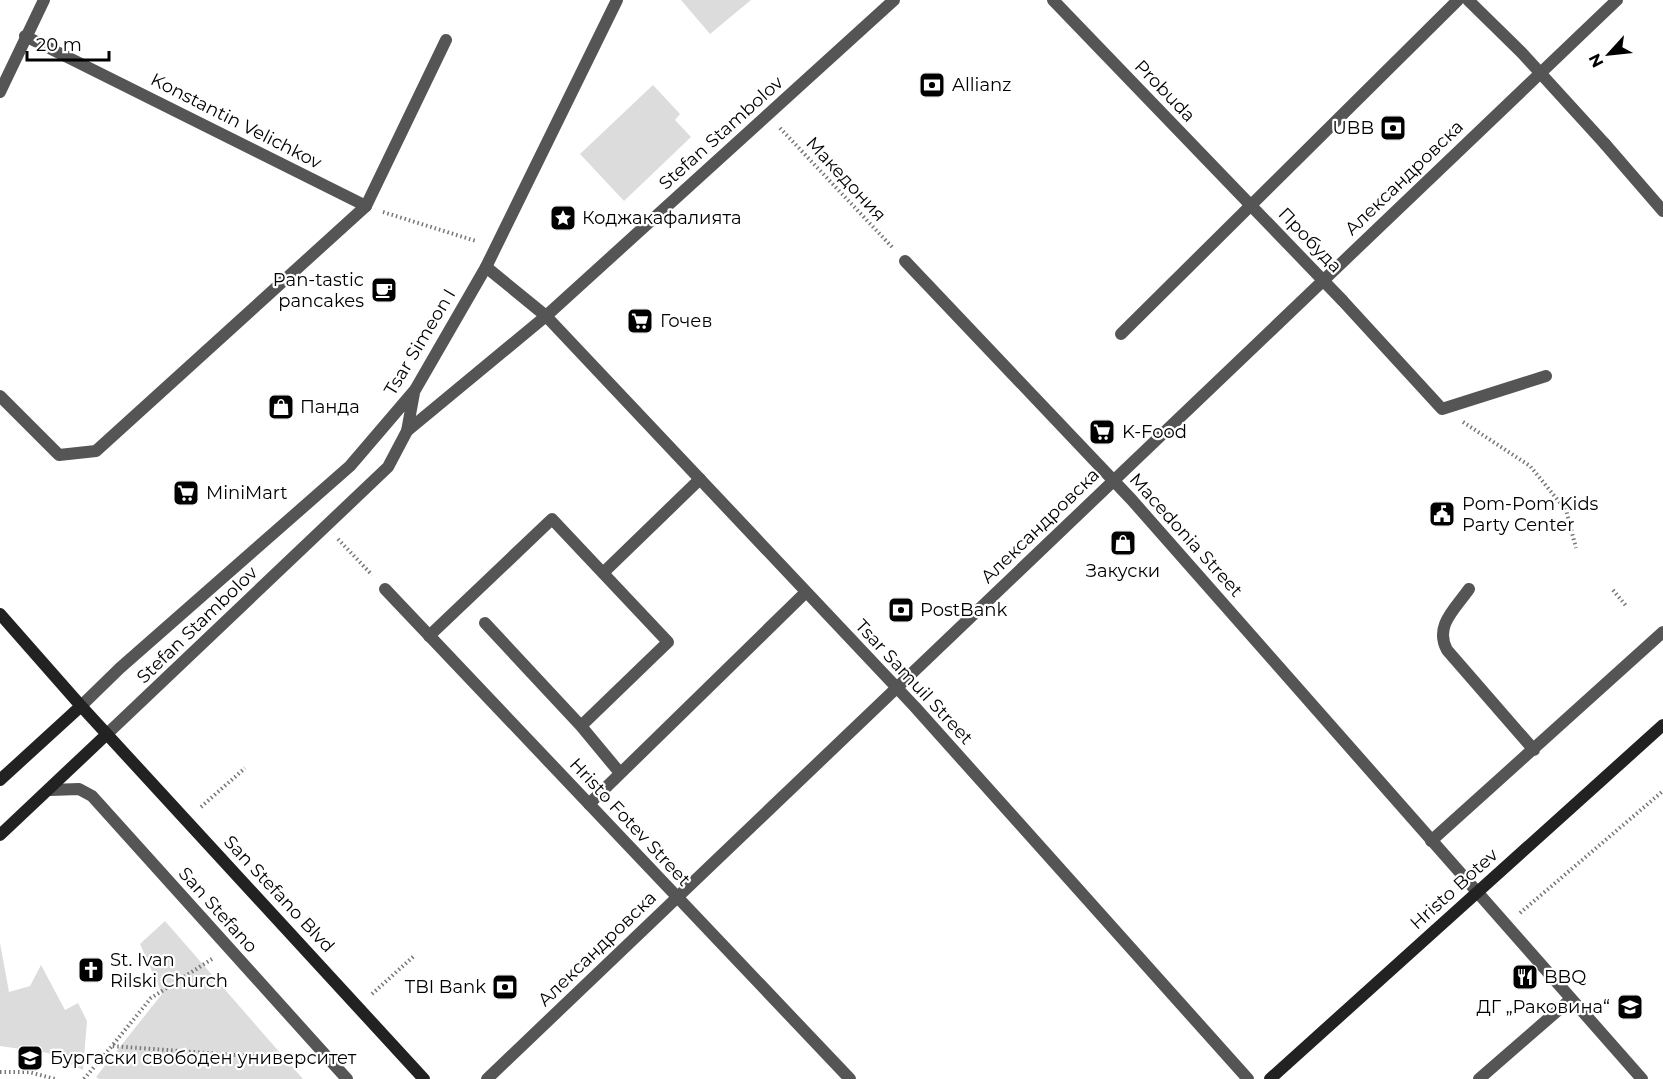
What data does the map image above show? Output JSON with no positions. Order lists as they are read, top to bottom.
{
  "streets": {
    "main road": ["Stefan Stambolov", "Hristo Botev", "San Stefano Blvd"],
    "street": [
      "Probuda",
      "Konstantin Velichkov",
      "Александровска",
      "Пробуда",
      "Tsar Simeon I",
      "Macedonia Street",
      "Tsar Samuil Street",
      "Hristo Fotev Street",
      "San Stefano"
    ],
    "path": ["Македония"]
  },
  "crossings": [
    ["Probuda", "Пробуда"],
    ["Stefan Stambolov", "Македония"],
    ["Stefan Stambolov", "Tsar Simeon I"],
    ["Stefan Stambolov", "Tsar Samuil Street"],
    ["Stefan Stambolov", "San Stefano Blvd"],
    ["Stefan Stambolov", "San Stefano"],
    ["Александровска", "Пробуда"],
    ["Александровска", "Macedonia Street"],
    ["Александровска", "Tsar Samuil Street"],
    ["Александровска", "Hristo Fotev Street"],
    ["Македония", "Macedonia Street"],
    ["Tsar Simeon I", "Tsar Samuil Street"],
    ["Macedonia Street", "Hristo Botev"]
  ],
  "places": {
    "bank": [
      "Allianz",
      "UBB",
      "PostBank",
      "TBI Bank"
    ],
    "place": ["Коджакафалията"],
    "cafe": ["Pan-tastic pancakes"],
    "supermarket": ["Гочев", "K-Food", "MiniMart"],
    "shop": ["Панда", "Закуски"],
    "public building": ["Pom-Pom Kids Party Center"],
    "church": ["St. Ivan Rilski Church"],
    "restaurant": ["BBQ"],
    "school or university": ["ДГ „Раковина“", "Бургаски свободен университет"]
  },
  "scale_bar": "20 m",
  "north": "bottom left"
}
